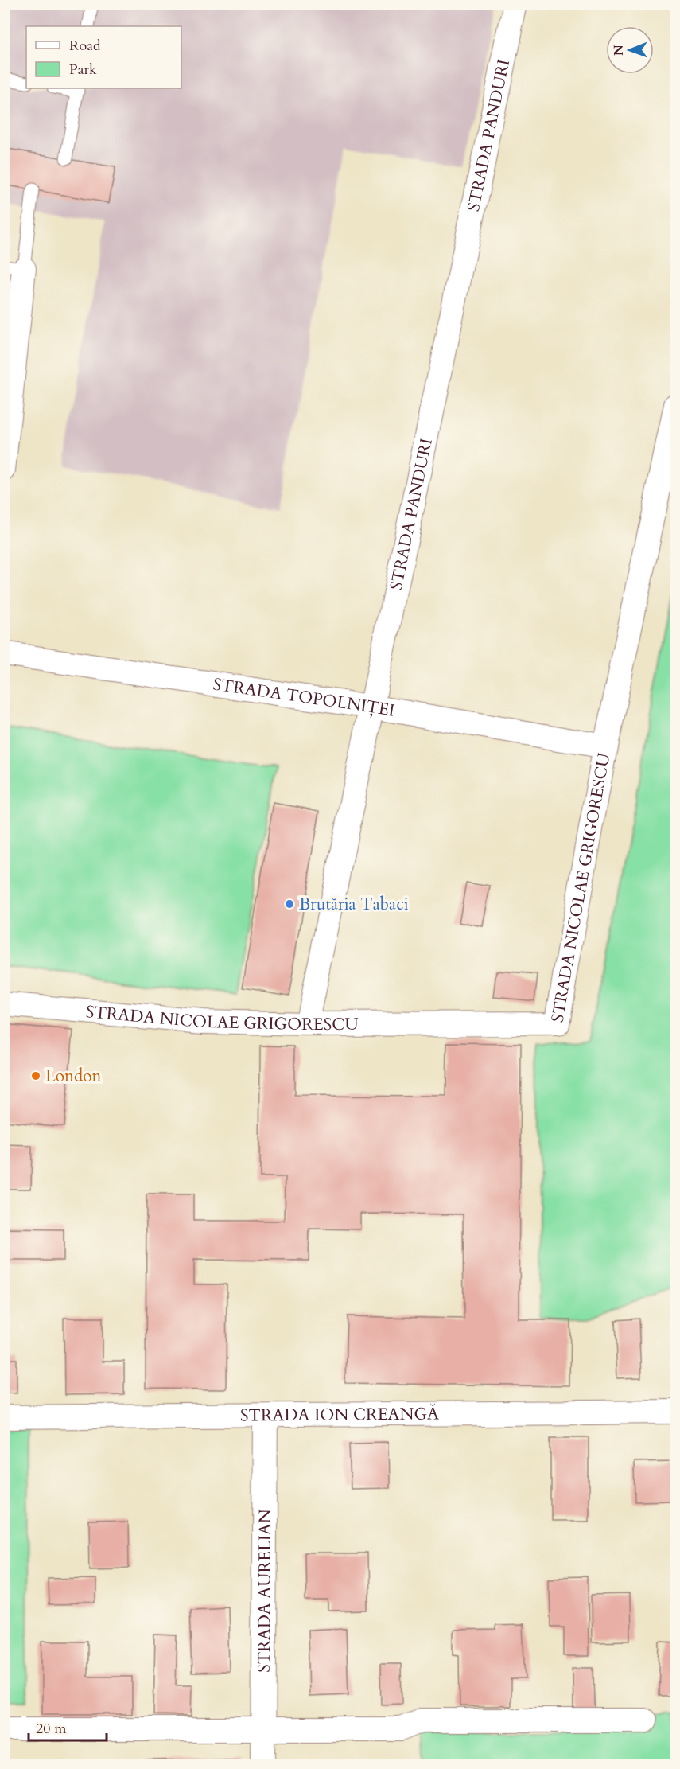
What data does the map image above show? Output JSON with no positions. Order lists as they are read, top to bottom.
{
  "streets": {
    "street": [
      "STRADA PANDURI",
      "STRADA TOPOLNIȚEI",
      "STRADA NICOLAE GRIGORESCU",
      "STRADA ION CREANGĂ",
      "STRADA AURELIAN"
    ]
  },
  "crossings": [
    ["STRADA PANDURI", "STRADA TOPOLNIȚEI"],
    ["STRADA PANDURI", "STRADA NICOLAE GRIGORESCU"],
    ["STRADA TOPOLNIȚEI", "STRADA NICOLAE GRIGORESCU"],
    ["STRADA ION CREANGĂ", "STRADA AURELIAN"]
  ],
  "places": ["Brutăria Tabaci", "London"],
  "legend": ["Road", "Park"],
  "scale_bar": "20 m",
  "north": "left"
}
